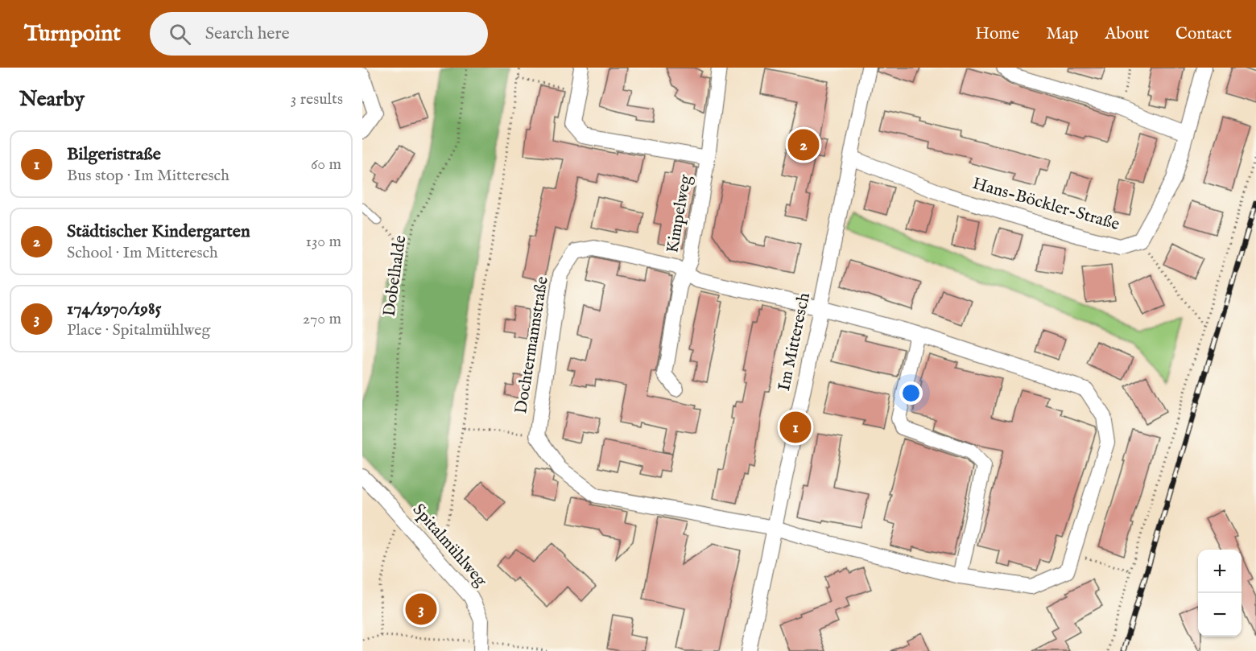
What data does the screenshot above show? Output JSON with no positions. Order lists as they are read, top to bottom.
{
  "streets": {
    "street": [
      "Hans-Böckler-Straße",
      "Kimpelweg",
      "Im Mitteresch",
      "Dochtermannstraße",
      "Spitalmühlweg"
    ],
    "path": ["Dobelhalde"]
  },
  "crossings": [
    ["Hans-Böckler-Straße", "Im Mitteresch"],
    ["Kimpelweg", "Dochtermannstraße"],
    ["Dobelhalde", "Spitalmühlweg"],
    ["Im Mitteresch", "Dochtermannstraße"]
  ],
  "page": {
    "header": "Turnpoint",
    "search": "Search here",
    "nav": [
      "Home",
      "Map",
      "About",
      "Contact"
    ],
    "heading": ["Nearby", "3 results"],
    "pins": ["2", "1", "3"],
    "list": [
      {
        "mark": "1",
        "name": "Bilgeristraße",
        "note": "Bus stop · Im Mitteresch",
        "value": "60 m"
      },
      {
        "mark": "2",
        "name": "Städtischer Kindergarten",
        "note": "School · Im Mitteresch",
        "value": "130 m"
      },
      {
        "mark": "3",
        "name": "174/1970/1985",
        "note": "Place · Spitalmühlweg",
        "value": "270 m"
      }
    ],
    "map_buttons": ["+", "−"]
  }
}
